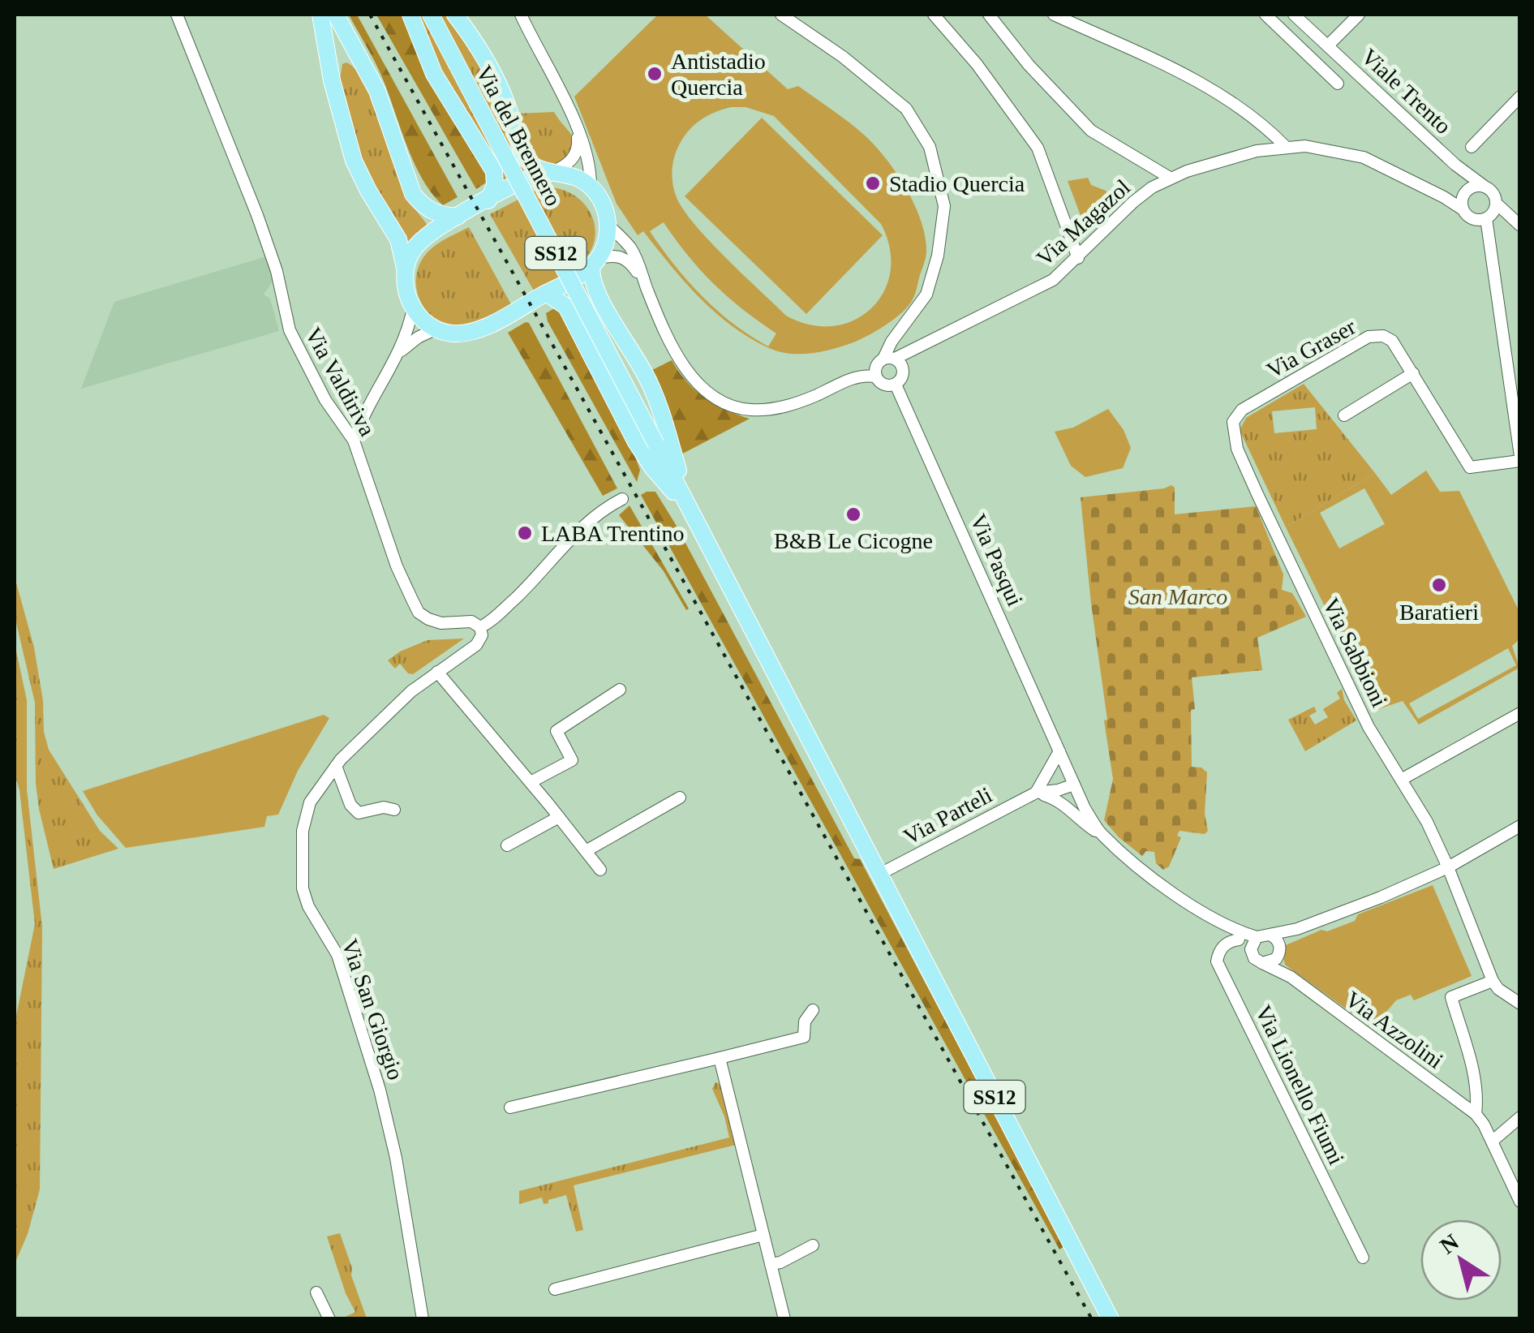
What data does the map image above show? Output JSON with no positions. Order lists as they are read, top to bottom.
{
  "streets": {
    "main road": ["Via del Brennero", "SS12"],
    "street": [
      "Viale Trento",
      "Via Magazol",
      "Via Graser",
      "Via Valdiriva",
      "Via Pasqui",
      "Via Sabbioni",
      "Via Parteli",
      "Via San Giorgio",
      "Via Azzolini",
      "Via Lionello Fiumi"
    ]
  },
  "crossings": [
    ["Viale Trento", "Via Magazol"],
    ["Via del Brennero", "SS12"],
    ["Via Magazol", "Via Pasqui"],
    ["SS12", "Via Parteli"],
    ["Via Graser", "Via Sabbioni"],
    ["Via Valdiriva", "Via San Giorgio"]
  ],
  "parks": ["San Marco"],
  "places": [
    "Antistadio Quercia",
    "Stadio Quercia",
    "B&B Le Cicogne",
    "LABA Trentino",
    "Baratieri"
  ],
  "north": "top left"
}
